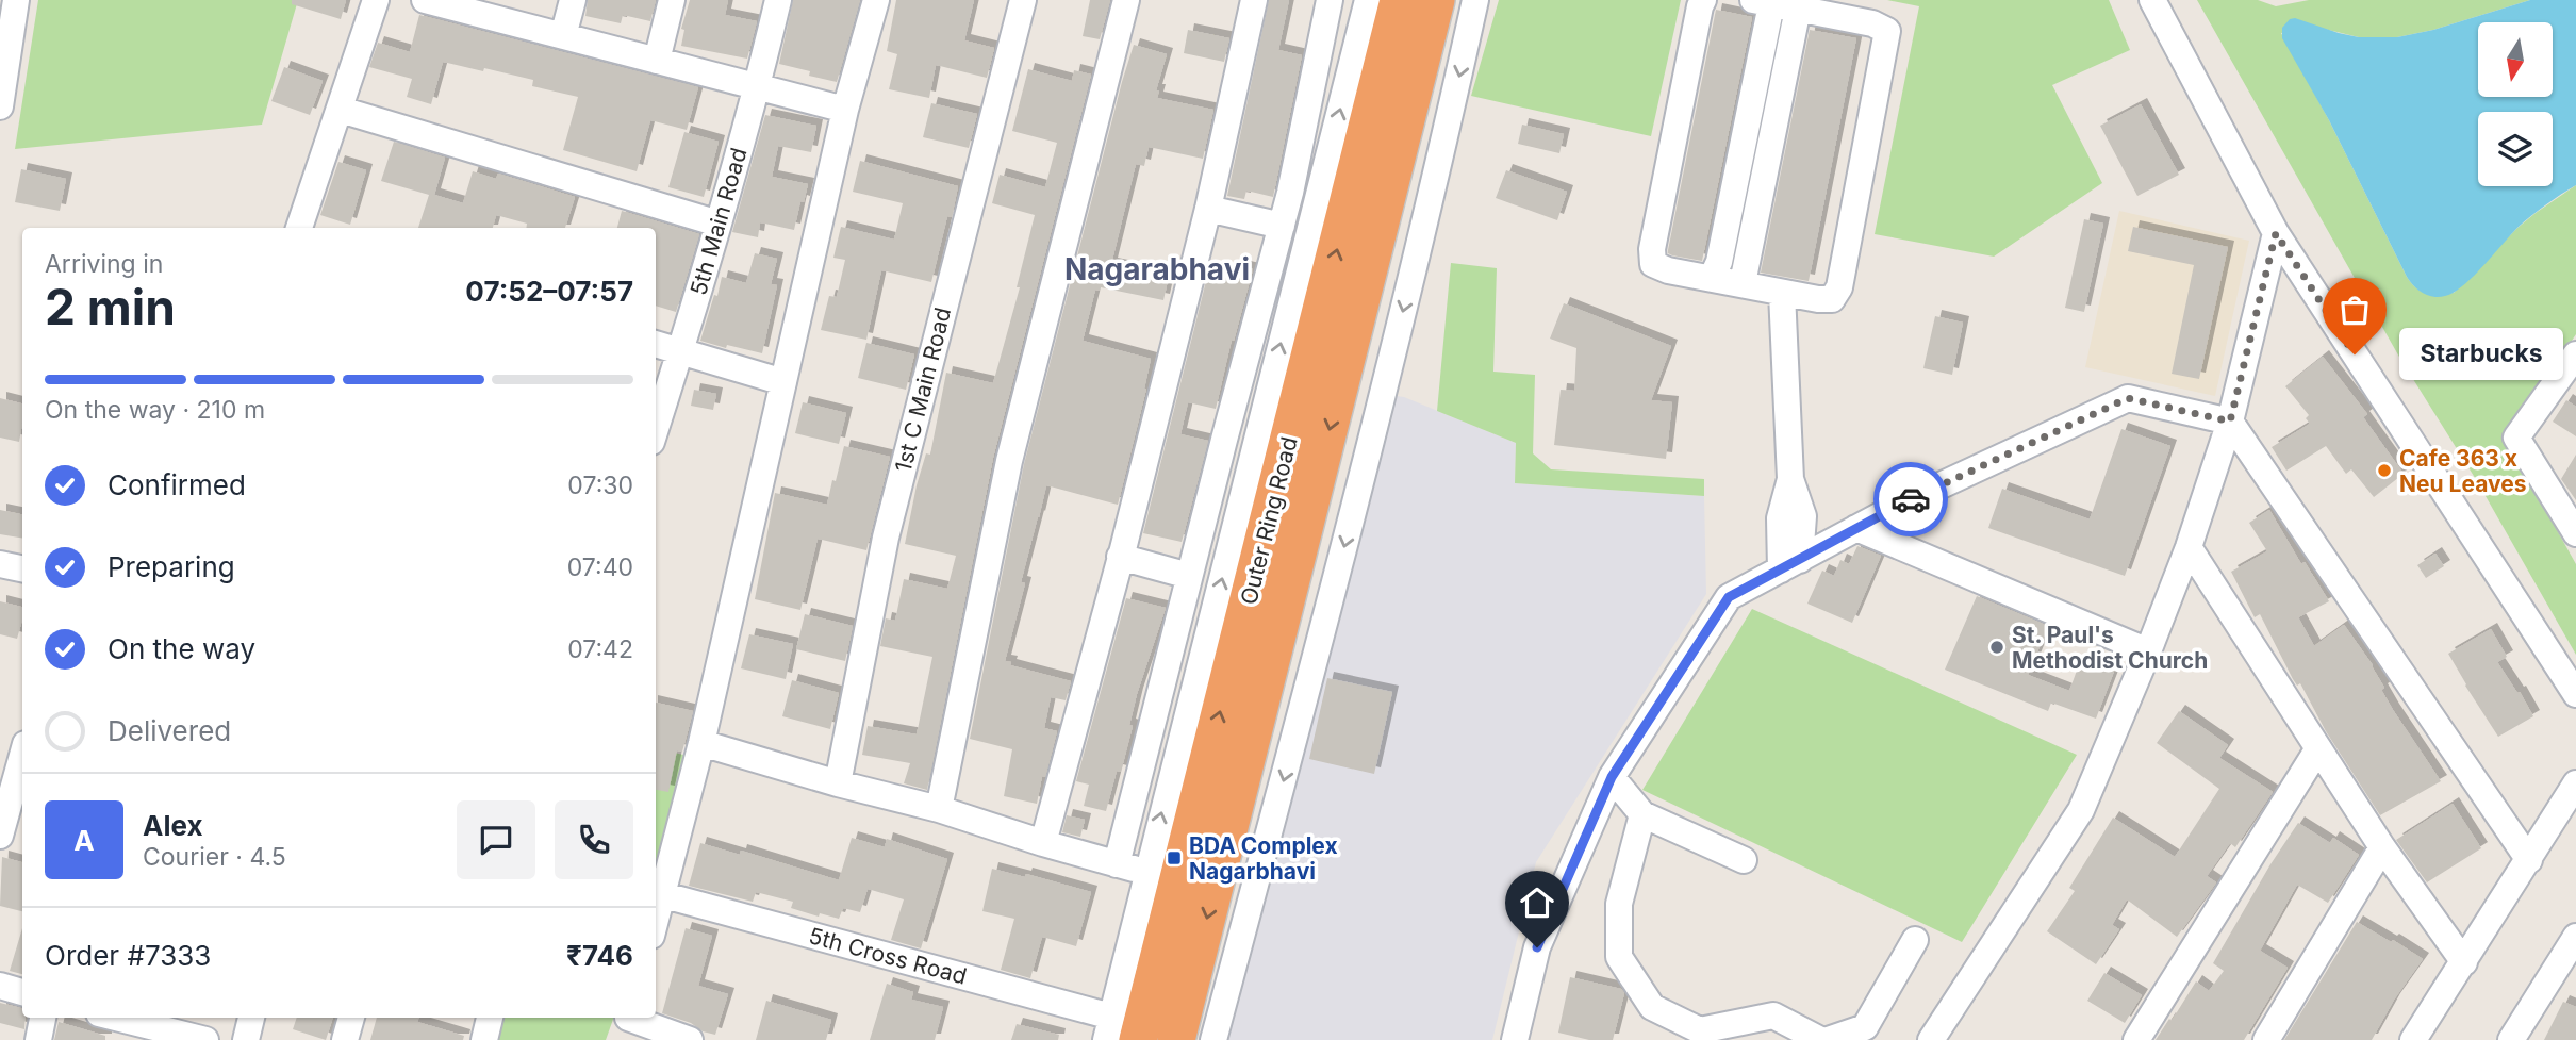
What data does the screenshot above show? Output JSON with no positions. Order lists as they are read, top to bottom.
{
  "streets": {
    "highway": ["Outer Ring Road"],
    "street": ["5th Main Road", "1st C Main Road", "5th Cross Road"]
  },
  "crossings": [
    ["Outer Ring Road", "5th Cross Road"]
  ],
  "districts": ["Nagarabhavi"],
  "places": {
    "other": ["Starbucks", "Cafe 363 x Neu Leaves", "St. Paul's Methodist Church"],
    "transit": ["BDA Complex Nagarbhavi"]
  },
  "north": "bottom",
  "page": {
    "heading": ["2 min", "Arriving in", "07:52–07:57"],
    "panel": [
      "Alex",
      "Courier · 4.5",
      "Order #7333",
      "₹746"
    ],
    "bubble": "Starbucks",
    "bar": "On the way · 210 m",
    "list": [
      ["Confirmed", "07:30"],
      ["Preparing", "07:40"],
      ["On the way", "07:42"],
      "Delivered"
    ],
    "round": "A"
  }
}
